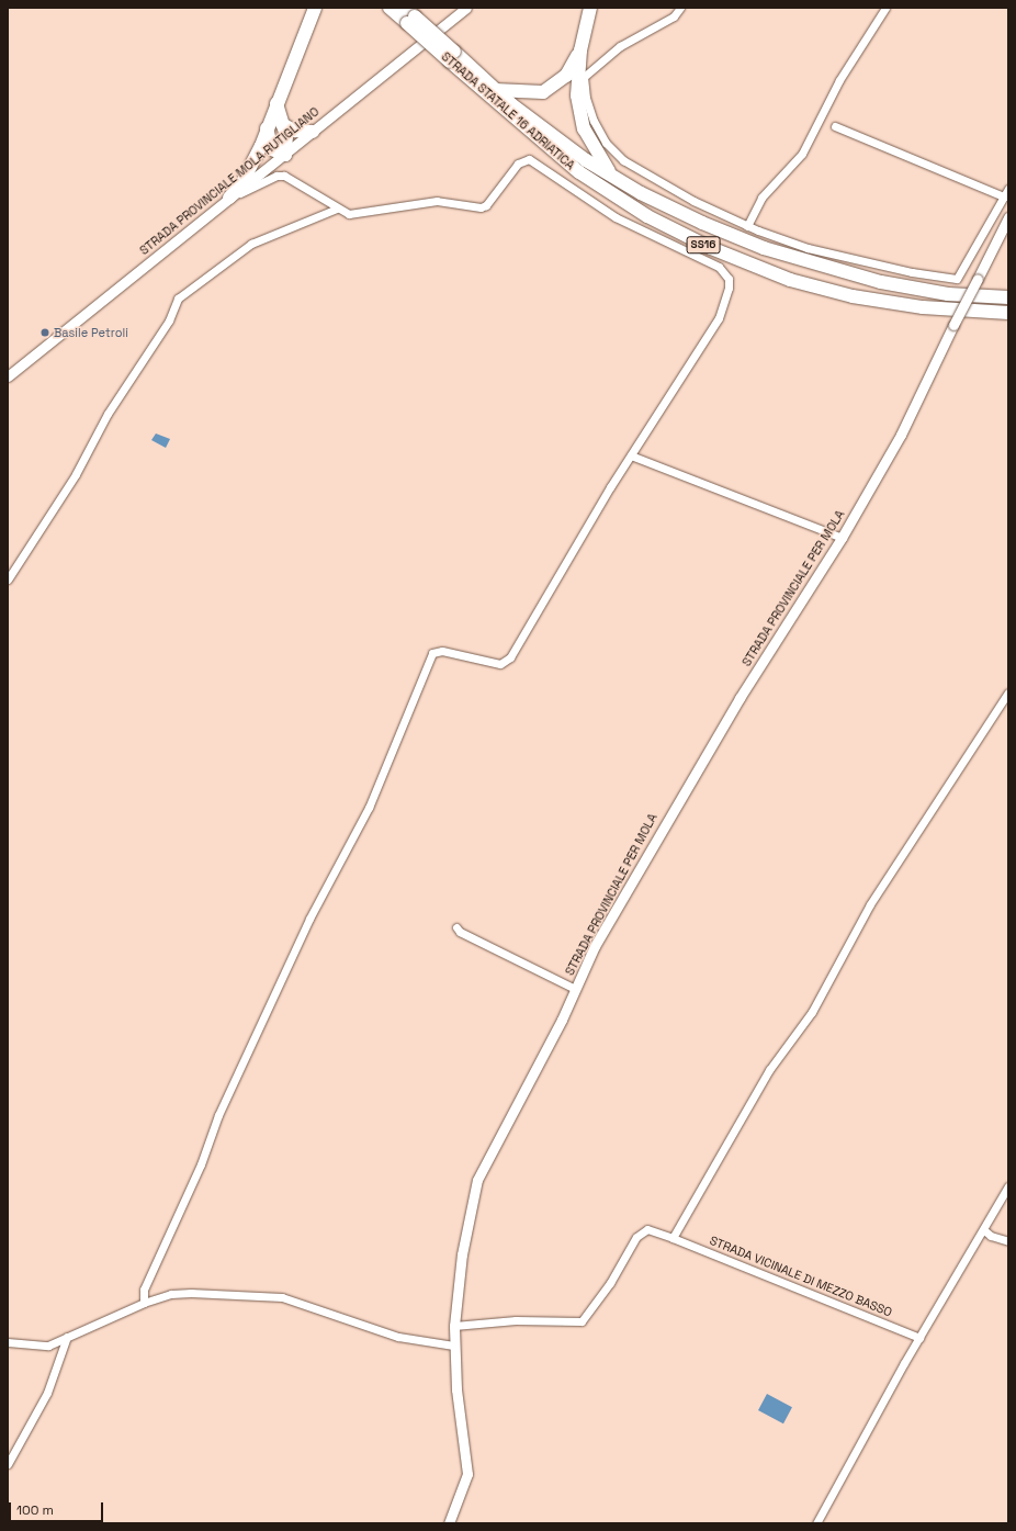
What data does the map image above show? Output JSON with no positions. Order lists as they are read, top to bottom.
{
  "streets": {
    "highway": ["STRADA STATALE 16 ADRIATICA", "SS16"],
    "street": ["STRADA PROVINCIALE MOLA RUTIGLIANO", "STRADA PROVINCIALE PER MOLA", "STRADA VICINALE DI MEZZO BASSO"]
  },
  "crossings": [
    ["STRADA PROVINCIALE PER MOLA", "STRADA VICINALE DI MEZZO BASSO"]
  ],
  "places": ["Basile Petroli"],
  "scale_bar": "100 m"
}
